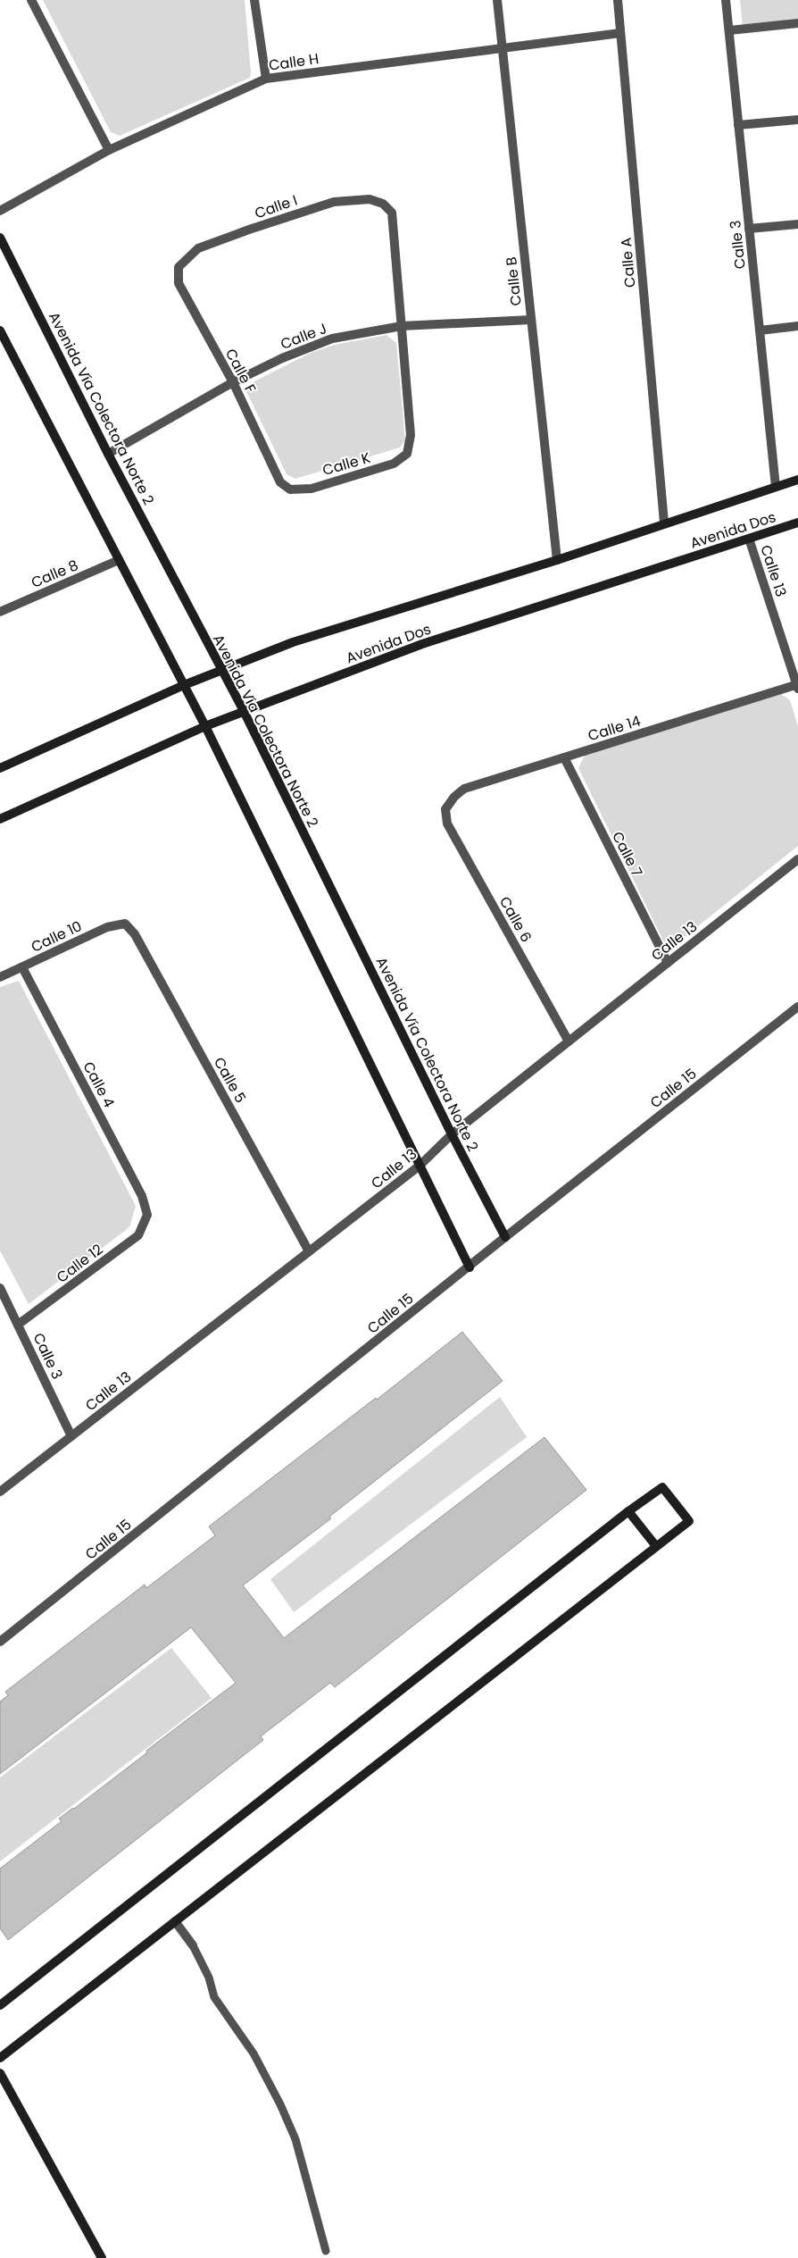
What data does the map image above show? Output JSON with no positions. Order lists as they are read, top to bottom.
{
  "streets": {
    "street": [
      "Calle H",
      "Calle I",
      "Calle 3",
      "Calle A",
      "Calle B",
      "Calle J",
      "Calle F",
      "Avenida Vía Colectora Norte 2",
      "Calle K",
      "Avenida Dos",
      "Calle 13",
      "Calle 8",
      "Calle 14",
      "Calle 7",
      "Calle 6",
      "Calle 10",
      "Calle 5",
      "Calle 4",
      "Calle 15",
      "Calle 12"
    ]
  },
  "crossings": [
    ["Calle H", "Calle A"],
    ["Calle H", "Calle B"],
    ["Calle I", "Calle J"],
    ["Calle I", "Calle F"],
    ["Calle I", "Calle K"],
    ["Calle 3", "Avenida Dos"],
    ["Calle 3", "Calle 13"],
    ["Calle 3", "Calle 12"],
    ["Calle A", "Avenida Dos"],
    ["Calle B", "Calle J"],
    ["Calle B", "Avenida Dos"],
    ["Calle J", "Calle F"],
    ["Calle J", "Avenida Vía Colectora Norte 2"],
    ["Calle J", "Calle K"],
    ["Calle F", "Calle K"],
    ["Avenida Vía Colectora Norte 2", "Avenida Dos"],
    ["Avenida Vía Colectora Norte 2", "Calle 13"],
    ["Avenida Vía Colectora Norte 2", "Calle 15"],
    ["Avenida Dos", "Calle 13"],
    ["Calle 13", "Calle 14"],
    ["Calle 13", "Calle 7"],
    ["Calle 13", "Calle 6"],
    ["Calle 13", "Calle 5"],
    ["Calle 14", "Calle 7"],
    ["Calle 14", "Calle 6"],
    ["Calle 10", "Calle 5"],
    ["Calle 10", "Calle 4"],
    ["Calle 4", "Calle 12"]
  ]
}
